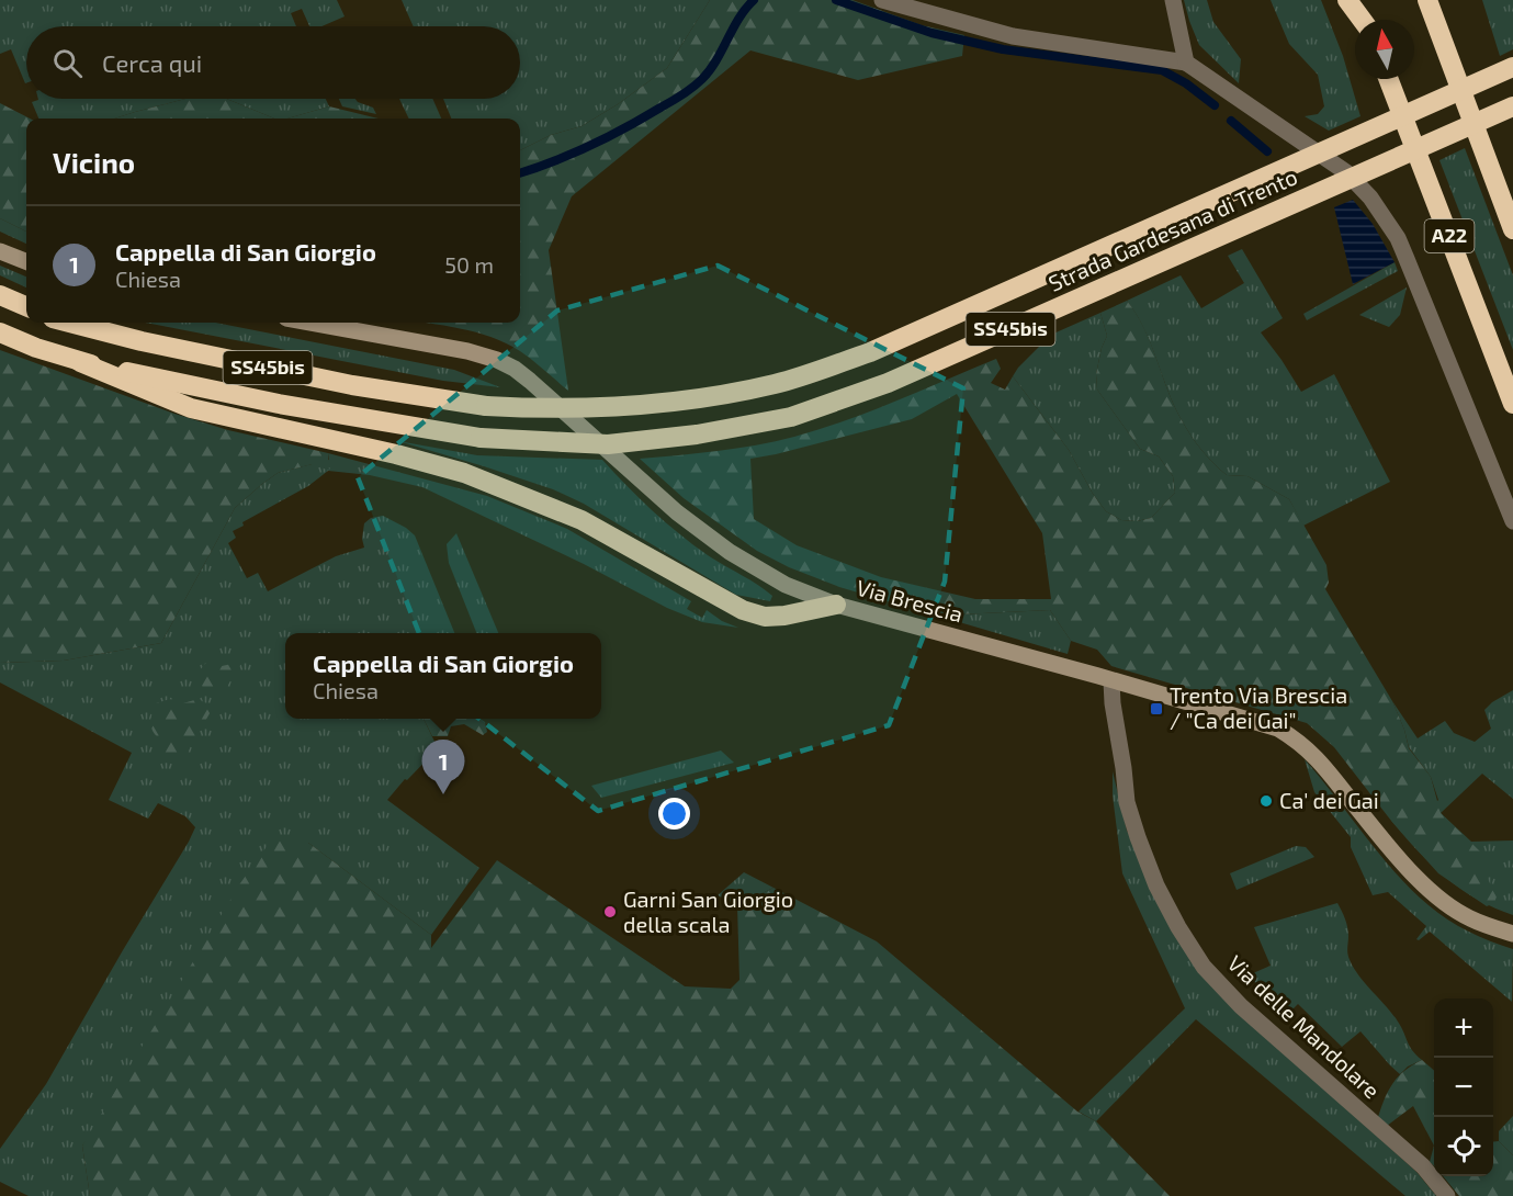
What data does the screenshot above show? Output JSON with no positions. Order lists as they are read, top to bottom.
{
  "streets": {
    "highway": ["Strada Gardesana di Trento", "A22", "SS45bis"],
    "street": ["Via Brescia", "Via delle Mandolare"]
  },
  "crossings": [
    ["Via Brescia", "Via delle Mandolare"]
  ],
  "places": {
    "transit": ["Trento Via Brescia / \"Ca dei Gai\""],
    "other": ["Ca' dei Gai", "Garni San Giorgio della scala"]
  },
  "north": "top",
  "page": {
    "search": "Cerca qui",
    "heading": "Vicino",
    "list": [
      {
        "mark": "1",
        "name": "Cappella di San Giorgio",
        "note": "Chiesa",
        "value": "50 m"
      }
    ],
    "popup": ["Cappella di San Giorgio", "Chiesa"],
    "pins": "1",
    "map_buttons": ["+", "−"]
  }
}
